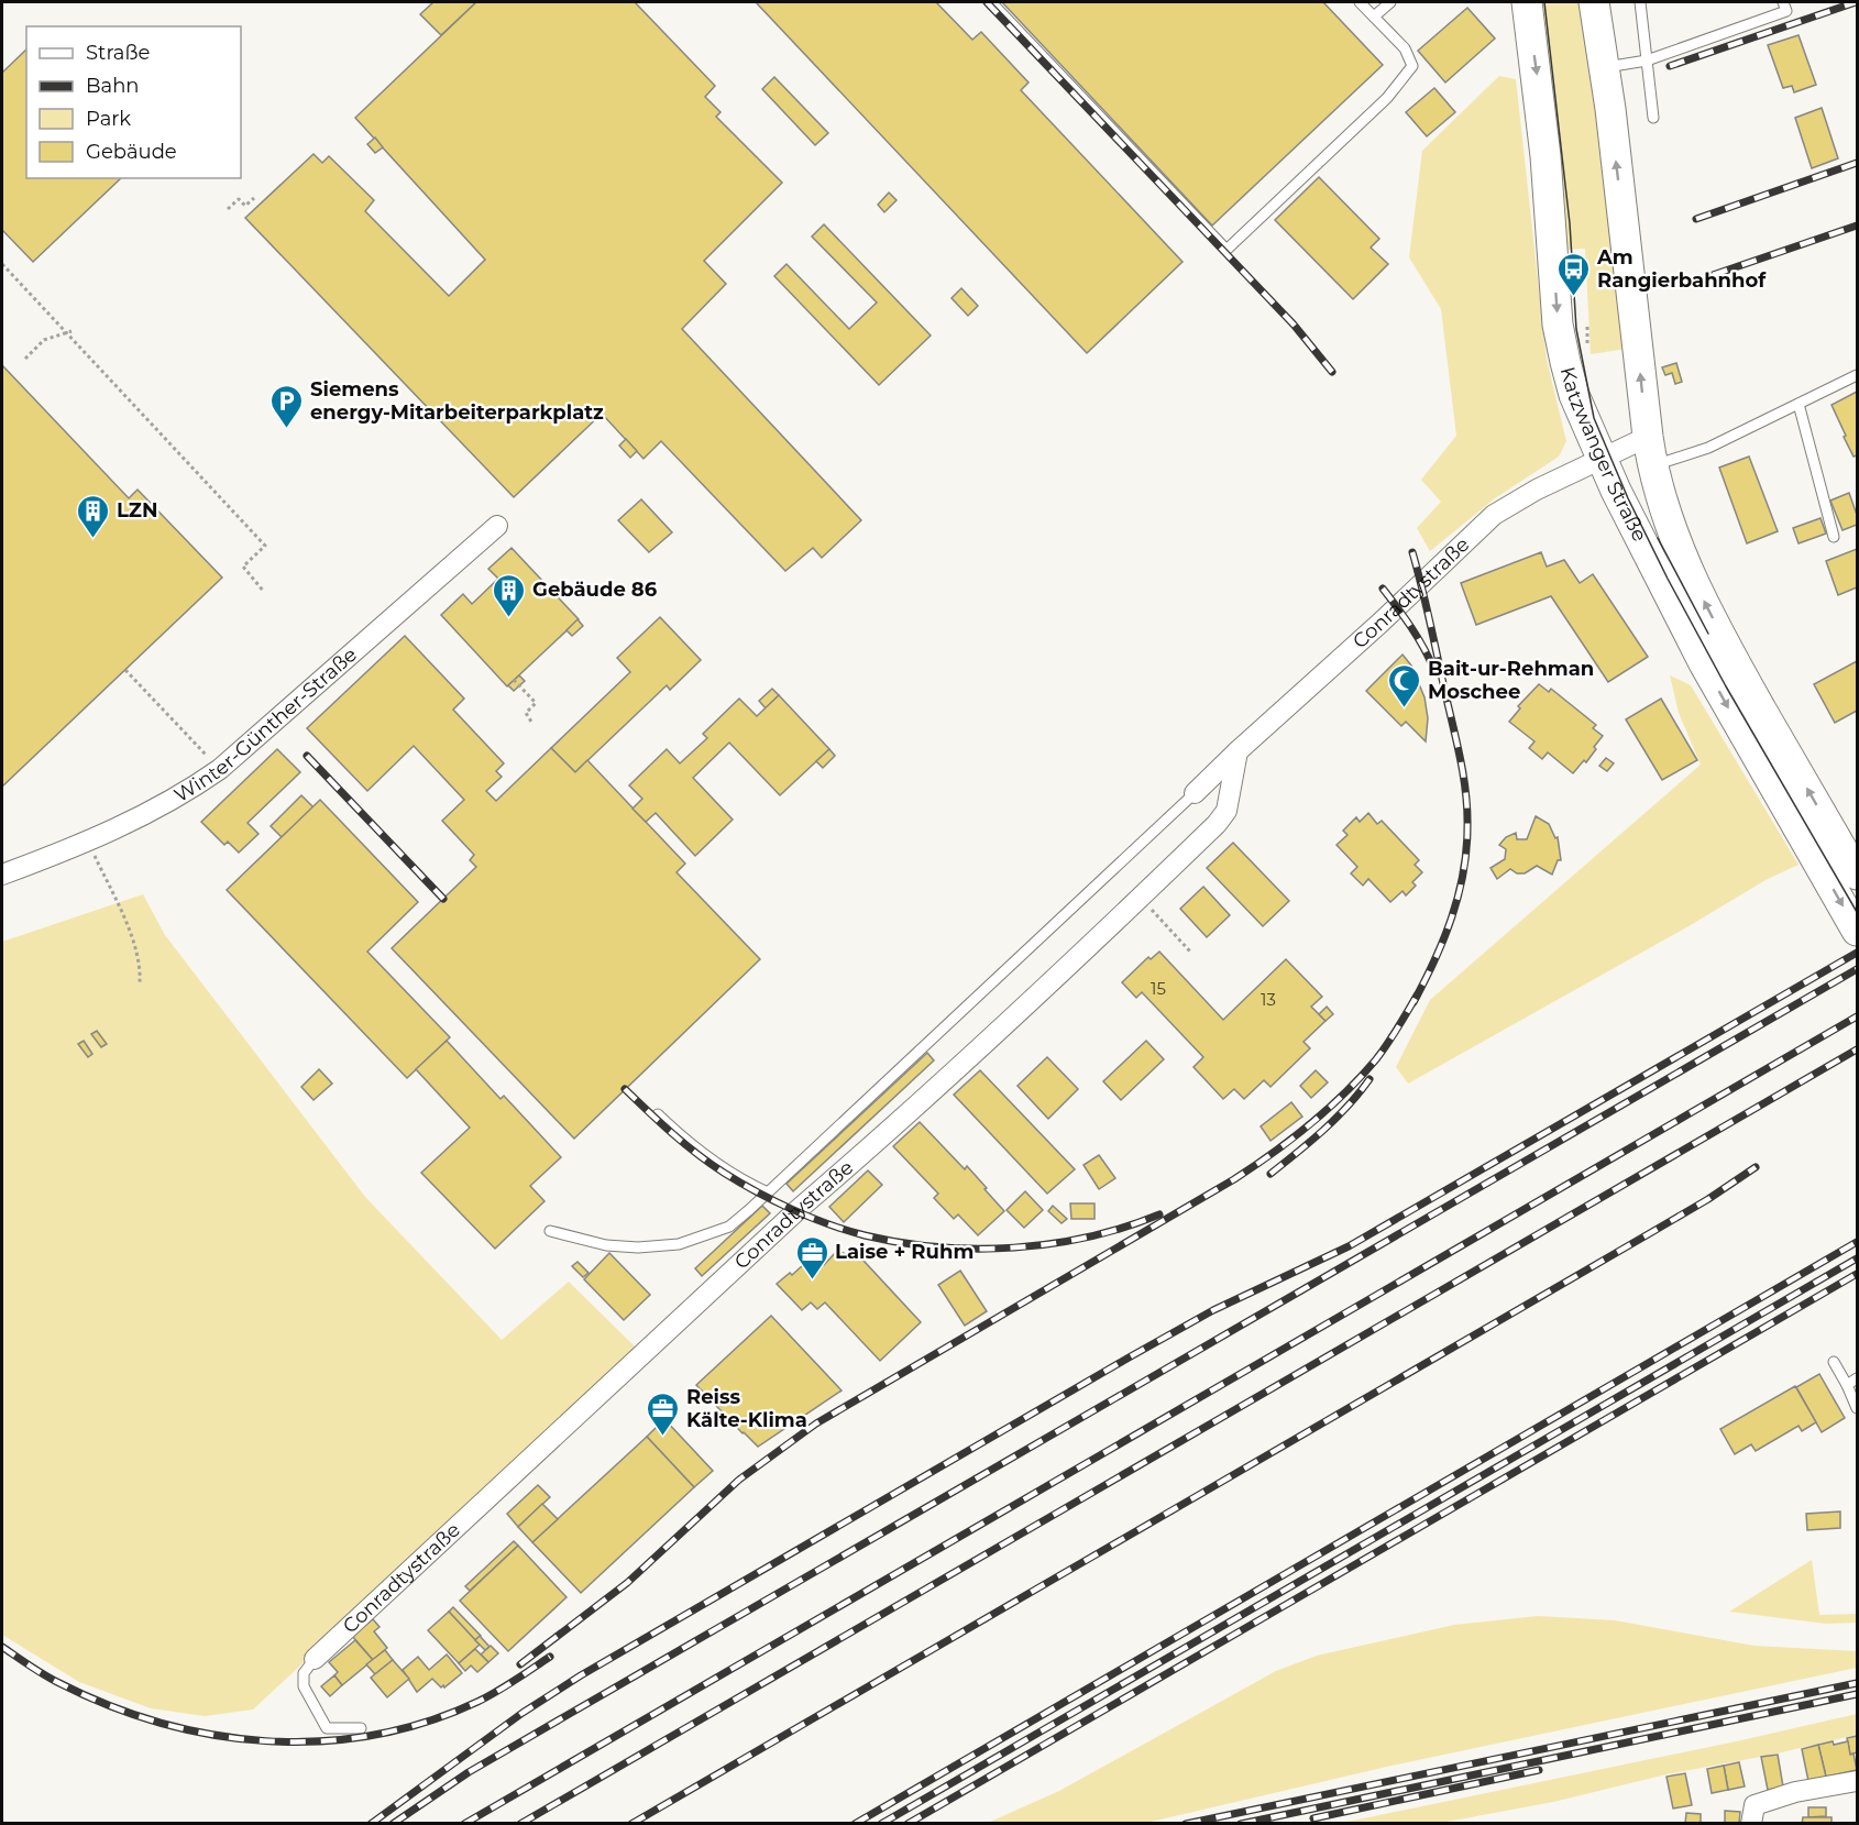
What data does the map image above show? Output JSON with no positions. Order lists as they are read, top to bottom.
{
  "streets": {
    "main road": ["Katzwanger Straße"],
    "street": ["Conradtystraße", "Winter-Günther-Straße"]
  },
  "crossings": [
    ["Katzwanger Straße", "Conradtystraße"]
  ],
  "places": {
    "bus stop": ["Am Rangierbahnhof"],
    "parking": ["Siemens energy-Mitarbeiterparkplatz"],
    "building": ["LZN", "Gebäude 86"],
    "mosque": ["Bait-ur-Rehman Moschee"],
    "office": ["Laise + Ruhm", "Reiss Kälte-Klima"]
  },
  "house_numbers": ["15", "13"],
  "legend": [
    "Straße",
    "Bahn",
    "Park",
    "Gebäude"
  ]
}
